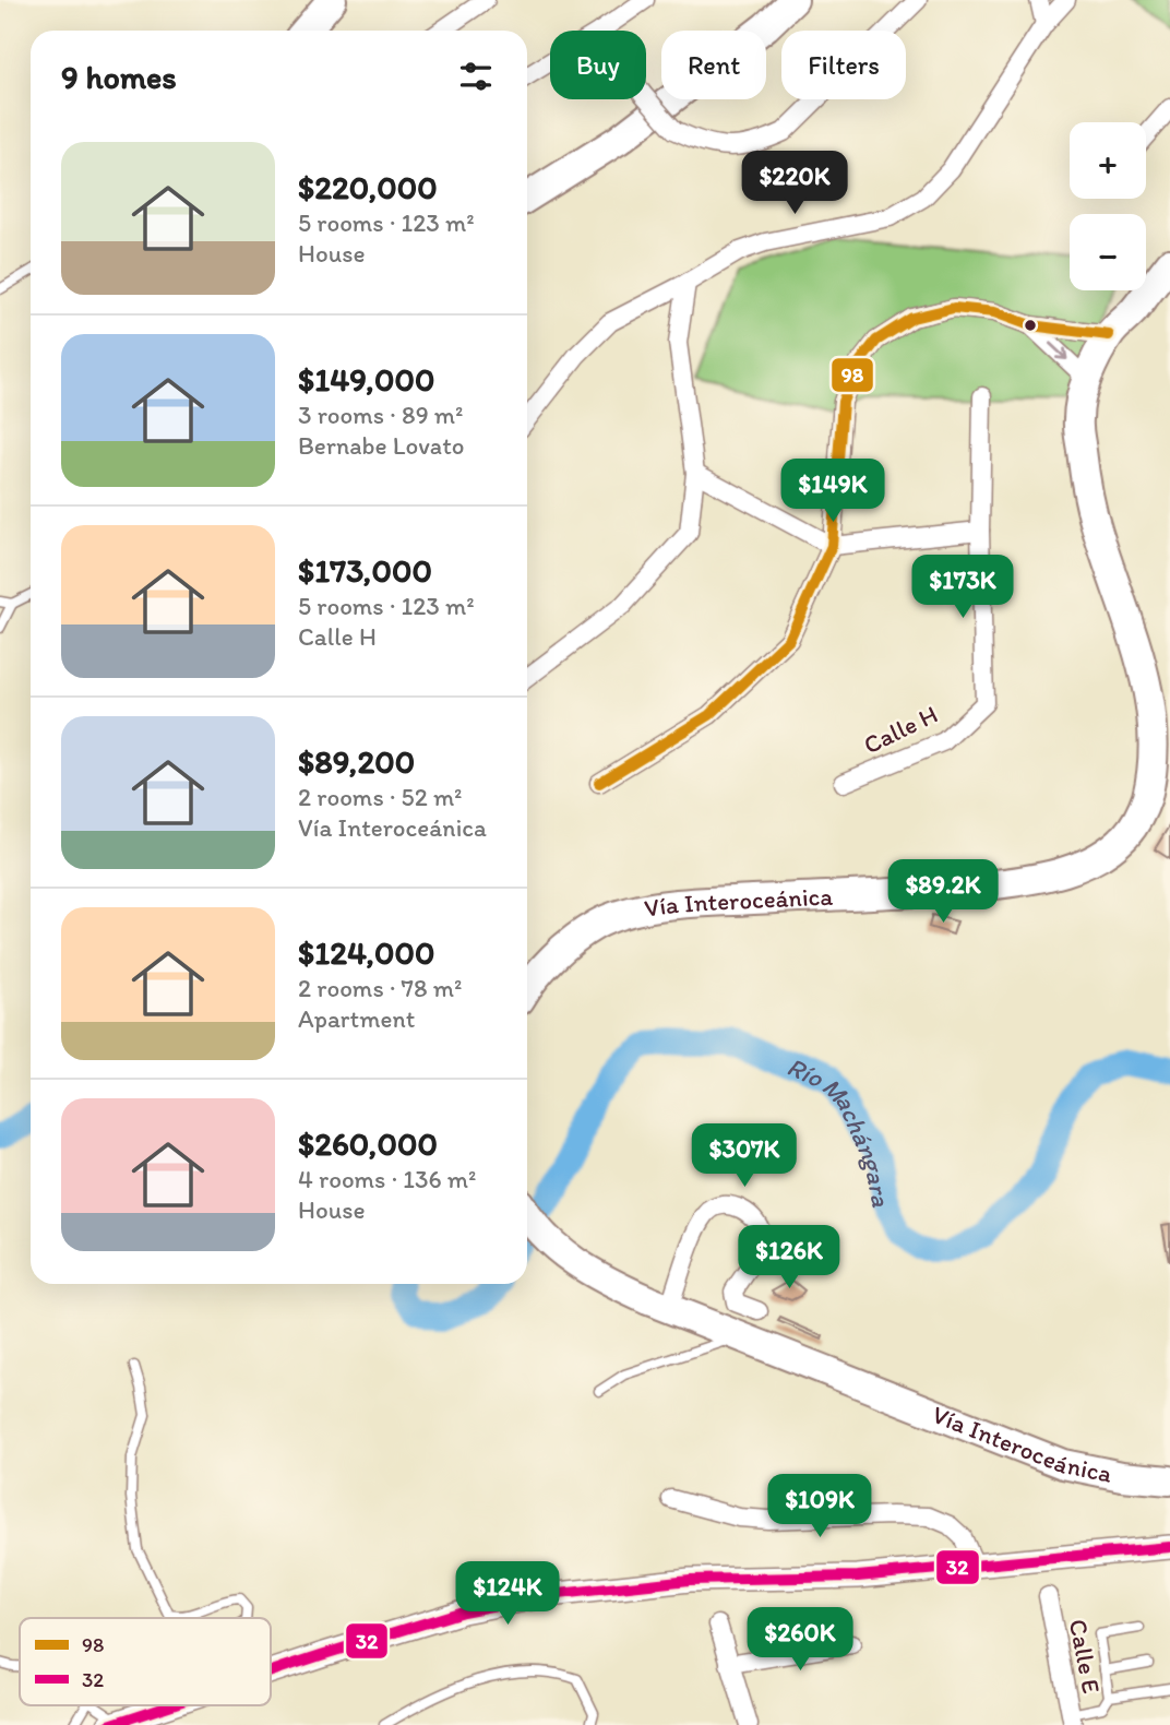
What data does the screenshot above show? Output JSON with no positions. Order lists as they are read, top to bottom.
{
  "streets": {
    "main road": ["Vía Interoceánica"],
    "street": ["Calle H", "Calle E"]
  },
  "water": ["Río Machángara"],
  "lines": ["transit line 98", "transit line 32"],
  "legend": ["98", "32"],
  "page": {
    "chip": ["Buy", "Rent", "Filters"],
    "heading": "9 homes",
    "map_buttons": ["+", "−"],
    "list": [
      {
        "name": "$220,000",
        "note": "5 rooms · 123 m² · House"
      },
      {
        "name": "$149,000",
        "note": "3 rooms · 89 m² · Bernabe Lovato"
      },
      {
        "name": "$173,000",
        "note": "5 rooms · 123 m² · Calle H"
      },
      {
        "name": "$89,200",
        "note": "2 rooms · 52 m² · Vía Interoceánica"
      },
      {
        "name": "$124,000",
        "note": "2 rooms · 78 m² · Apartment"
      },
      {
        "name": "$260,000",
        "note": "4 rooms · 136 m² · House"
      }
    ],
    "price": [
      "$220K",
      "$149K",
      "$173K",
      "$89.2K",
      "$307K",
      "$126K",
      "$109K",
      "$124K",
      "$260K"
    ]
  }
}
